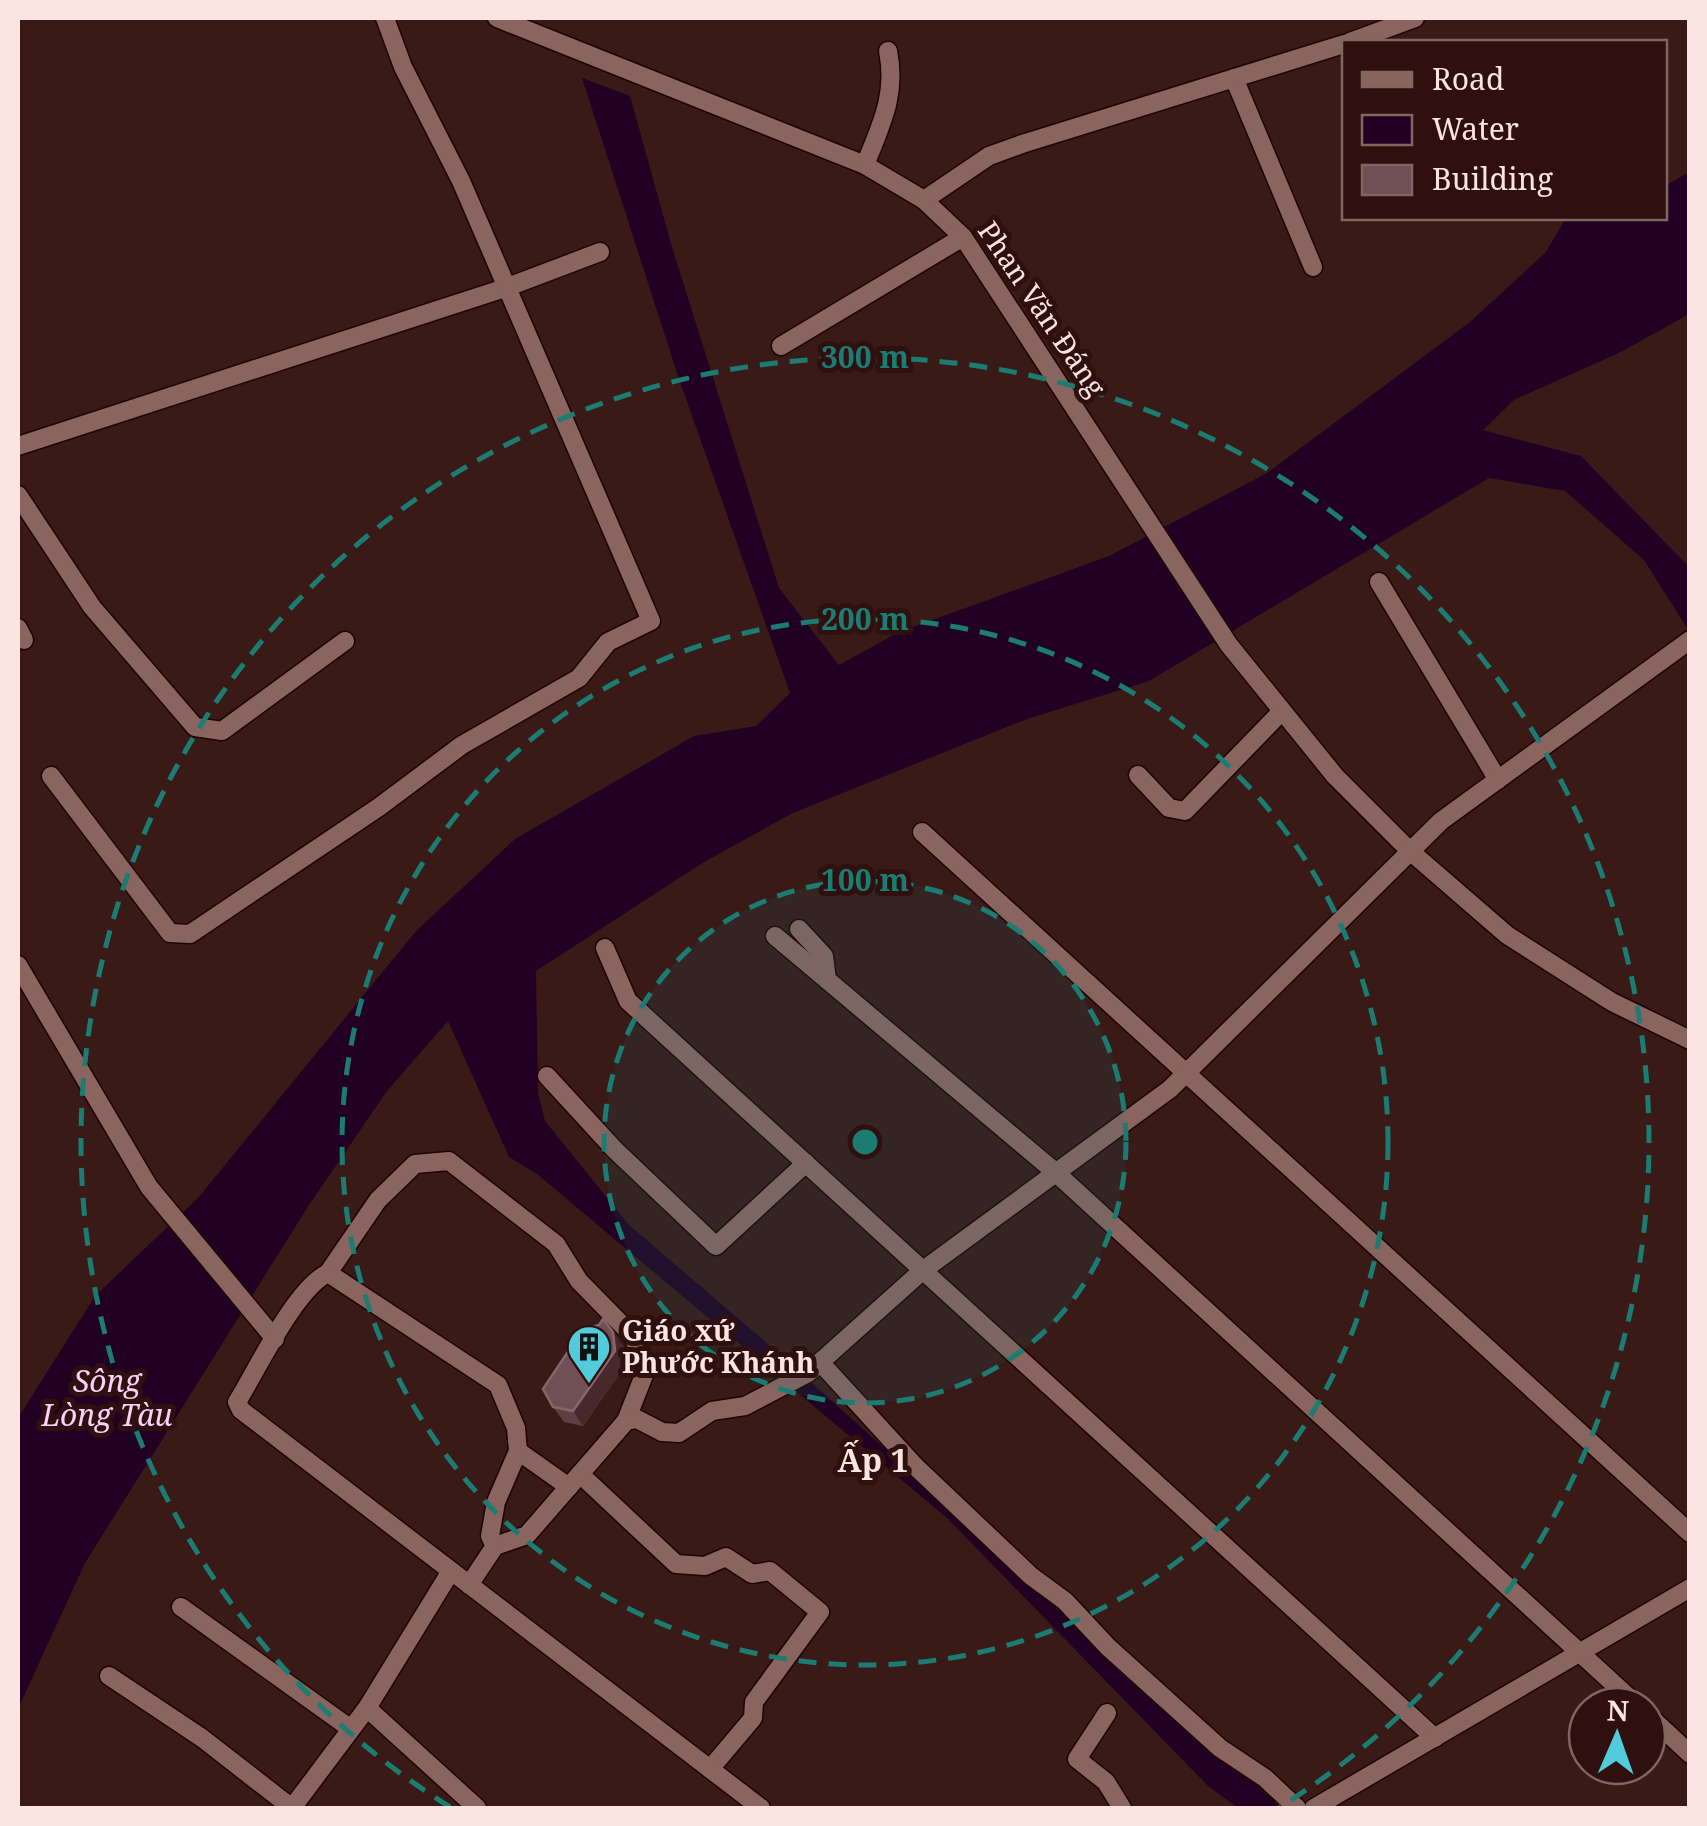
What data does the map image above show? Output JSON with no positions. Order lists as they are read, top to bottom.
{
  "streets": {
    "street": ["Phan Văn Đáng"]
  },
  "districts": ["Ấp 1"],
  "water": ["Sông Lòng Tàu"],
  "places": {
    "building": ["Giáo xứ Phước Khánh"]
  },
  "legend": ["Road", "Water", "Building"],
  "north": "top",
  "rings": ["300 m", "200 m", "100 m"]
}
